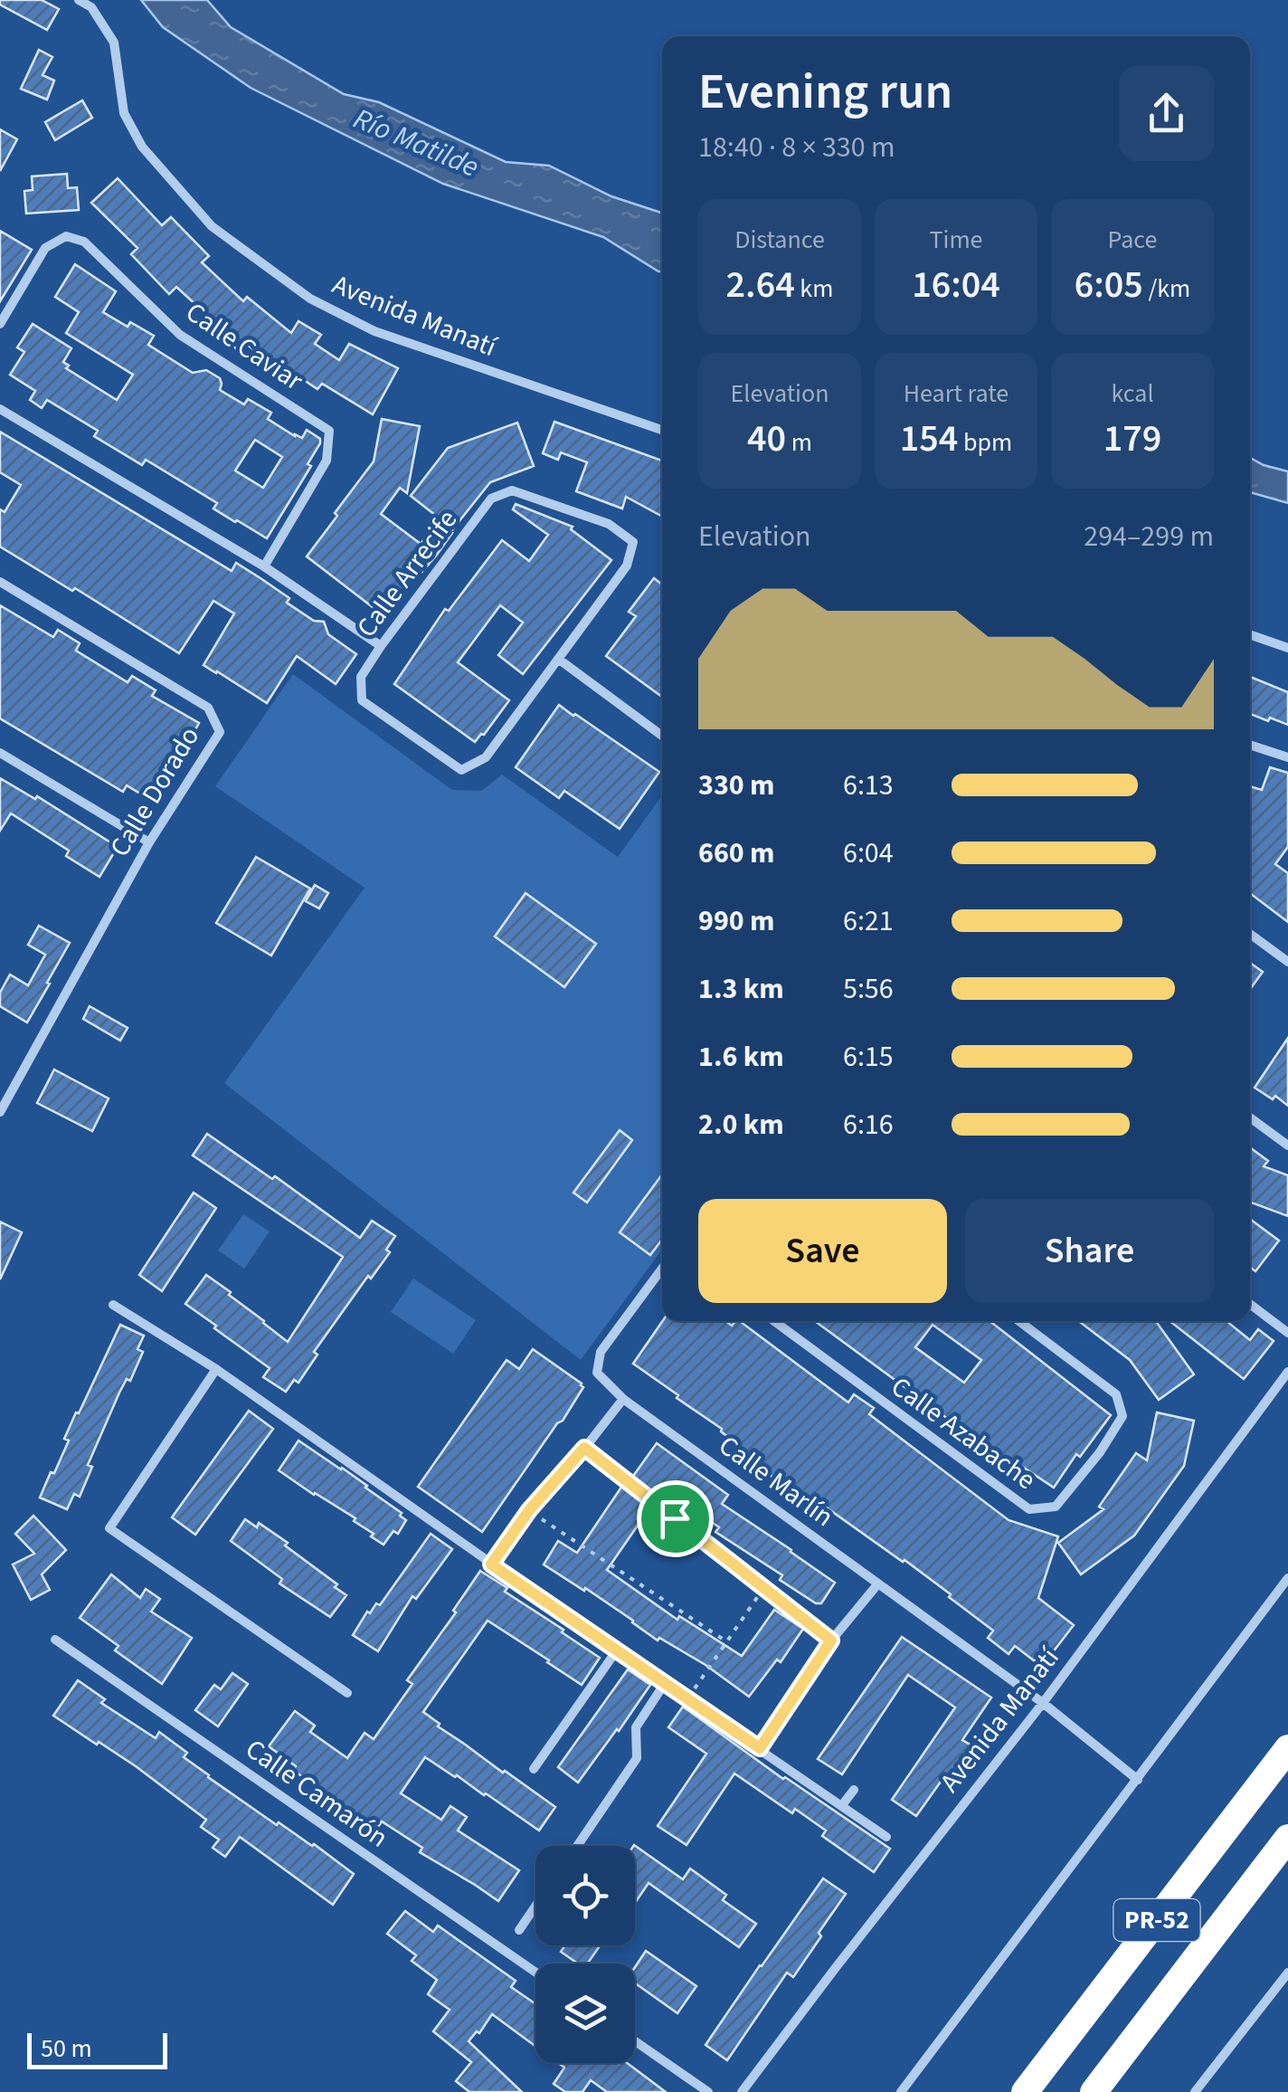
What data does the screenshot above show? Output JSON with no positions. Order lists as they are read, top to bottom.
{
  "streets": {
    "highway": ["PR-52"],
    "street": [
      "Avenida Manatí",
      "Calle Caviar",
      "Calle Arrecife",
      "Calle Dorado",
      "Calle Azabache",
      "Calle Marlín",
      "Calle Camarón"
    ]
  },
  "crossings": [
    ["Avenida Manatí", "Calle Marlín"]
  ],
  "water": ["Río Matilde"],
  "scale_bar": "50 m",
  "page": {
    "heading": ["Evening run", "18:40 · 8 × 330 m"],
    "stats": [
      ["Distance", "2.64 km"],
      ["Time", "16:04"],
      ["Pace", "6:05 /km"],
      ["Elevation", "40 m"],
      ["Heart rate", "154 bpm"],
      ["kcal", "179"]
    ],
    "chart": ["Elevation", "294–299 m"],
    "list": [
      {
        "name": "330 m",
        "note": "6:13"
      },
      {
        "name": "660 m",
        "note": "6:04"
      },
      {
        "name": "990 m",
        "note": "6:21"
      },
      {
        "name": "1.3 km",
        "note": "5:56"
      },
      {
        "name": "1.6 km",
        "note": "6:15"
      },
      {
        "name": "2.0 km",
        "note": "6:16"
      }
    ],
    "buttons": ["Save", "Share"],
    "scale": "50 m"
  }
}
